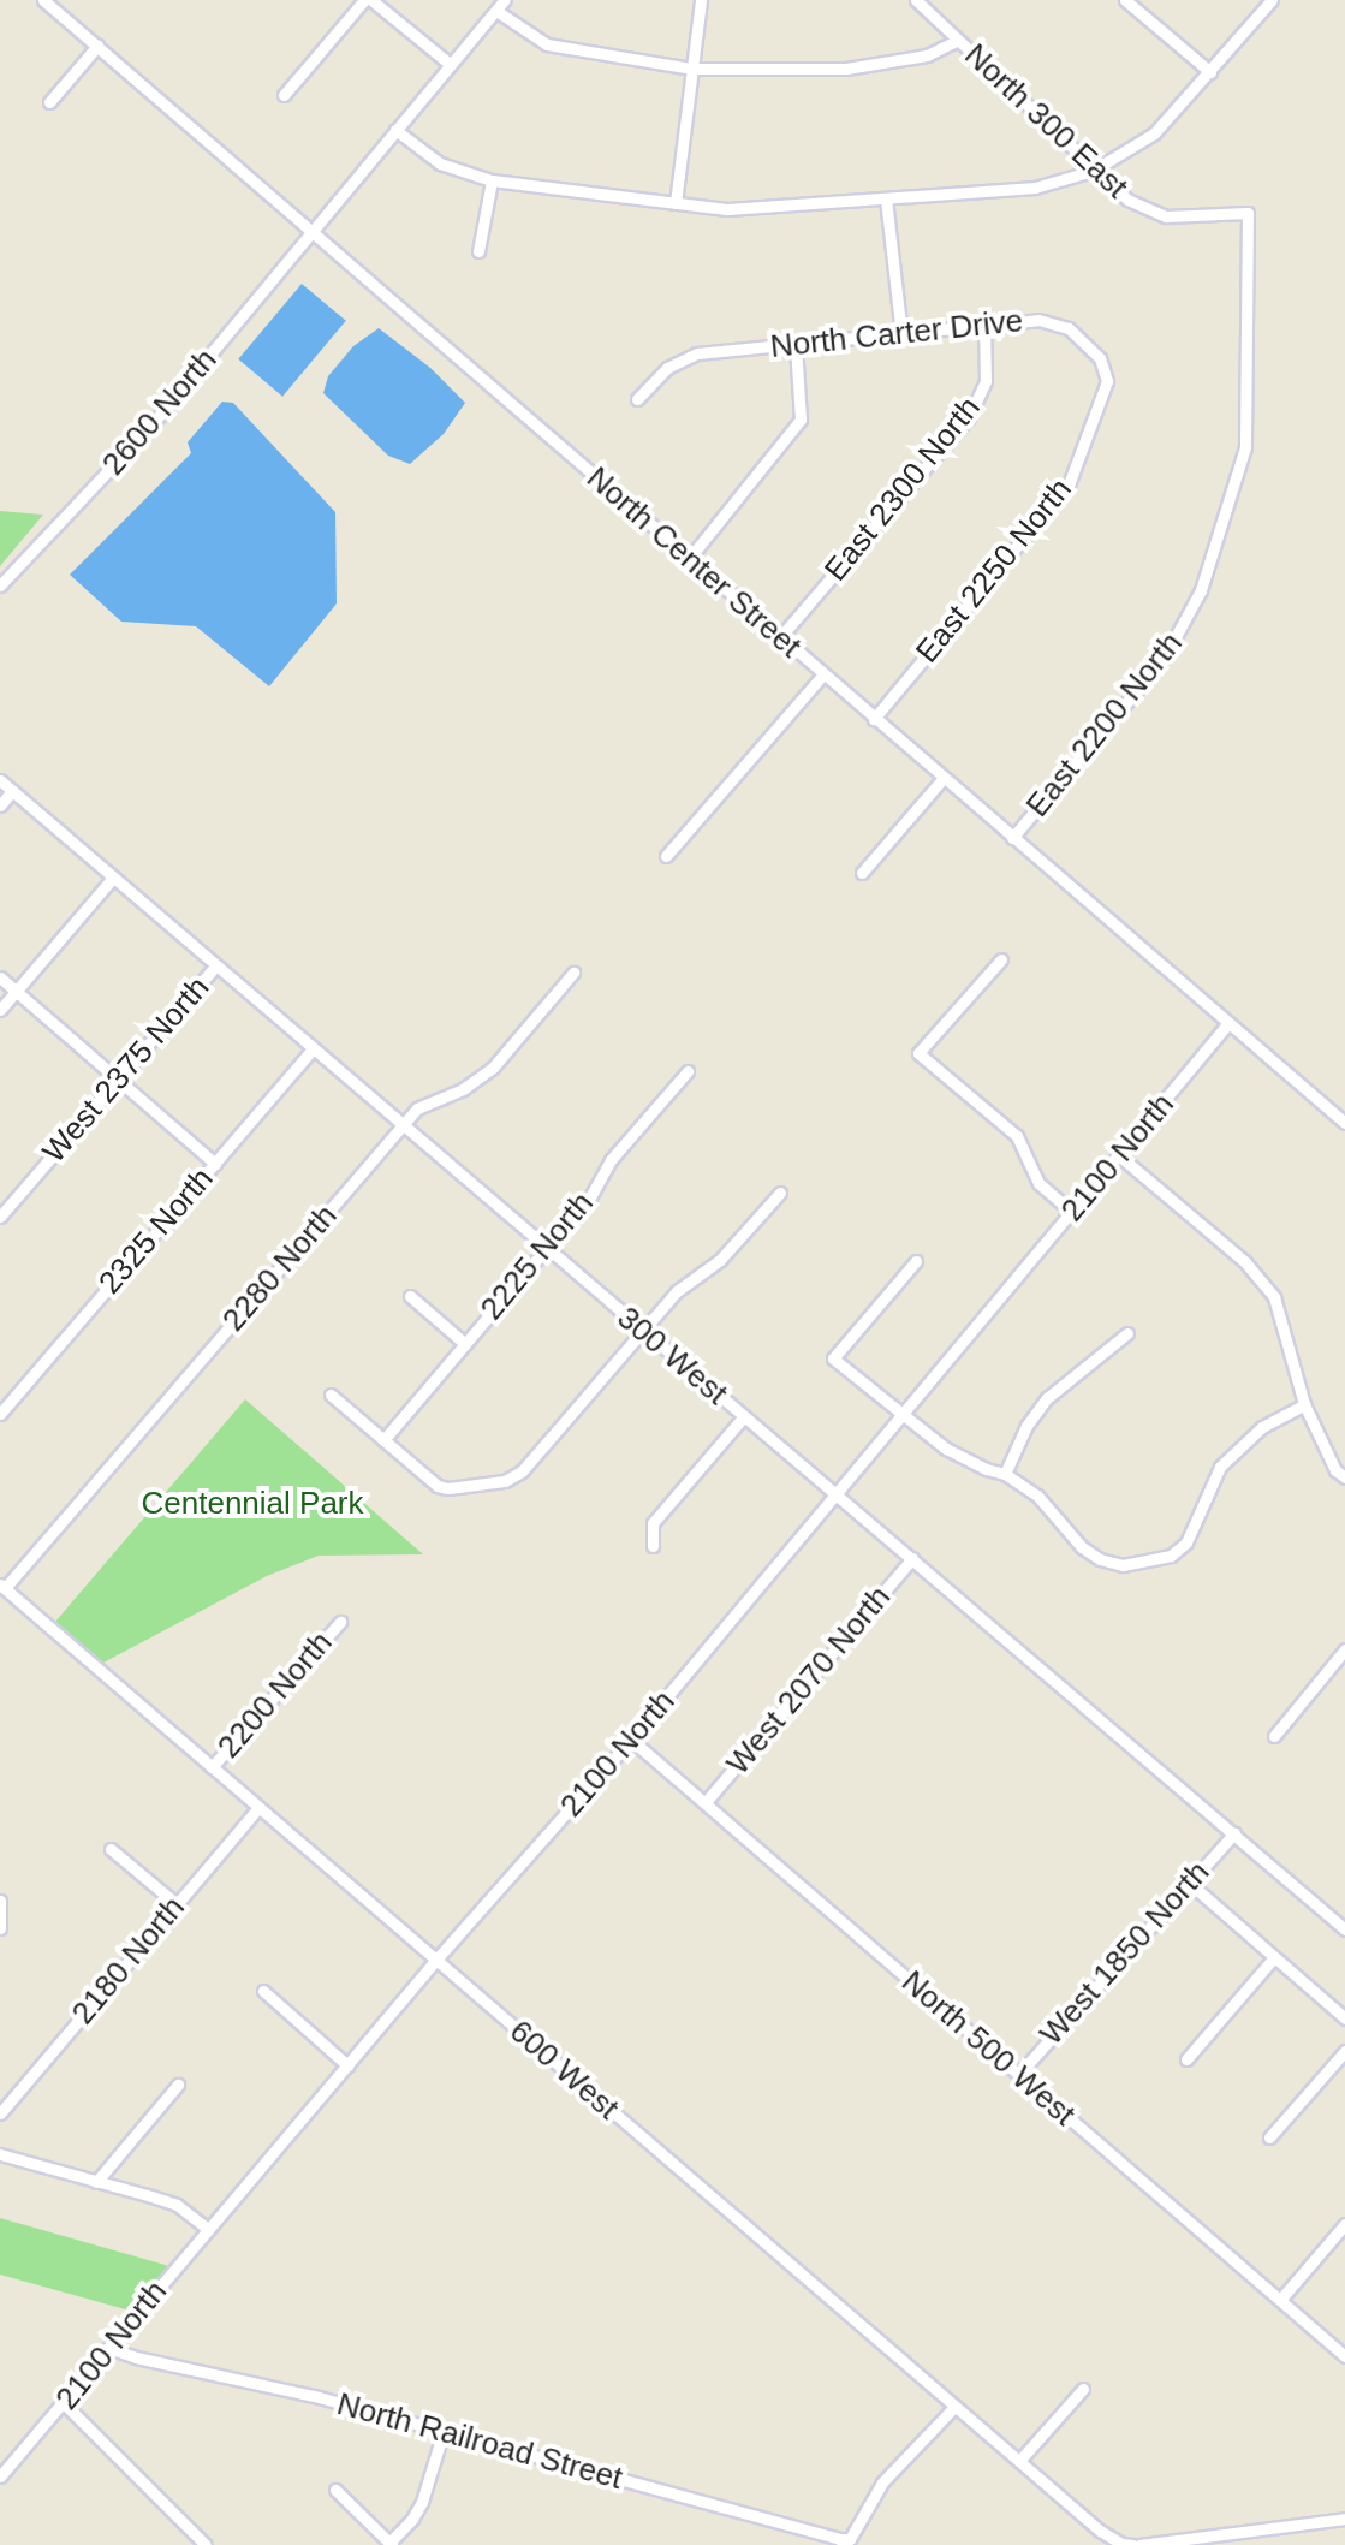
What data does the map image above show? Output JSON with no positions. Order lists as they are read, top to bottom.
{
  "streets": {
    "street": [
      "North 300 East",
      "North Carter Drive",
      "2600 North",
      "East 2300 North",
      "North Center Street",
      "East 2250 North",
      "East 2200 North",
      "West 2375 North",
      "2100 North",
      "2325 North",
      "2225 North",
      "2280 North",
      "300 West",
      "West 2070 North",
      "2200 North",
      "West 1850 North",
      "2180 North",
      "North 500 West",
      "600 West",
      "North Railroad Street"
    ]
  },
  "crossings": [
    ["North 300 East", "East 2200 North"],
    ["North Carter Drive", "East 2300 North"],
    ["North Carter Drive", "East 2250 North"],
    ["2600 North", "North Center Street"],
    ["East 2300 North", "North Center Street"],
    ["North Center Street", "East 2250 North"],
    ["North Center Street", "East 2200 North"],
    ["North Center Street", "2100 North"],
    ["West 2375 North", "300 West"],
    ["2100 North", "300 West"],
    ["2100 North", "North 500 West"],
    ["2100 North", "600 West"],
    ["2100 North", "North Railroad Street"],
    ["2325 North", "300 West"],
    ["2225 North", "300 West"],
    ["2280 North", "300 West"],
    ["2280 North", "600 West"],
    ["300 West", "West 2070 North"],
    ["300 West", "West 1850 North"],
    ["West 2070 North", "North 500 West"],
    ["2200 North", "600 West"],
    ["West 1850 North", "North 500 West"],
    ["2180 North", "600 West"],
    ["600 West", "North Railroad Street"]
  ],
  "parks": ["Centennial Park"]
}
